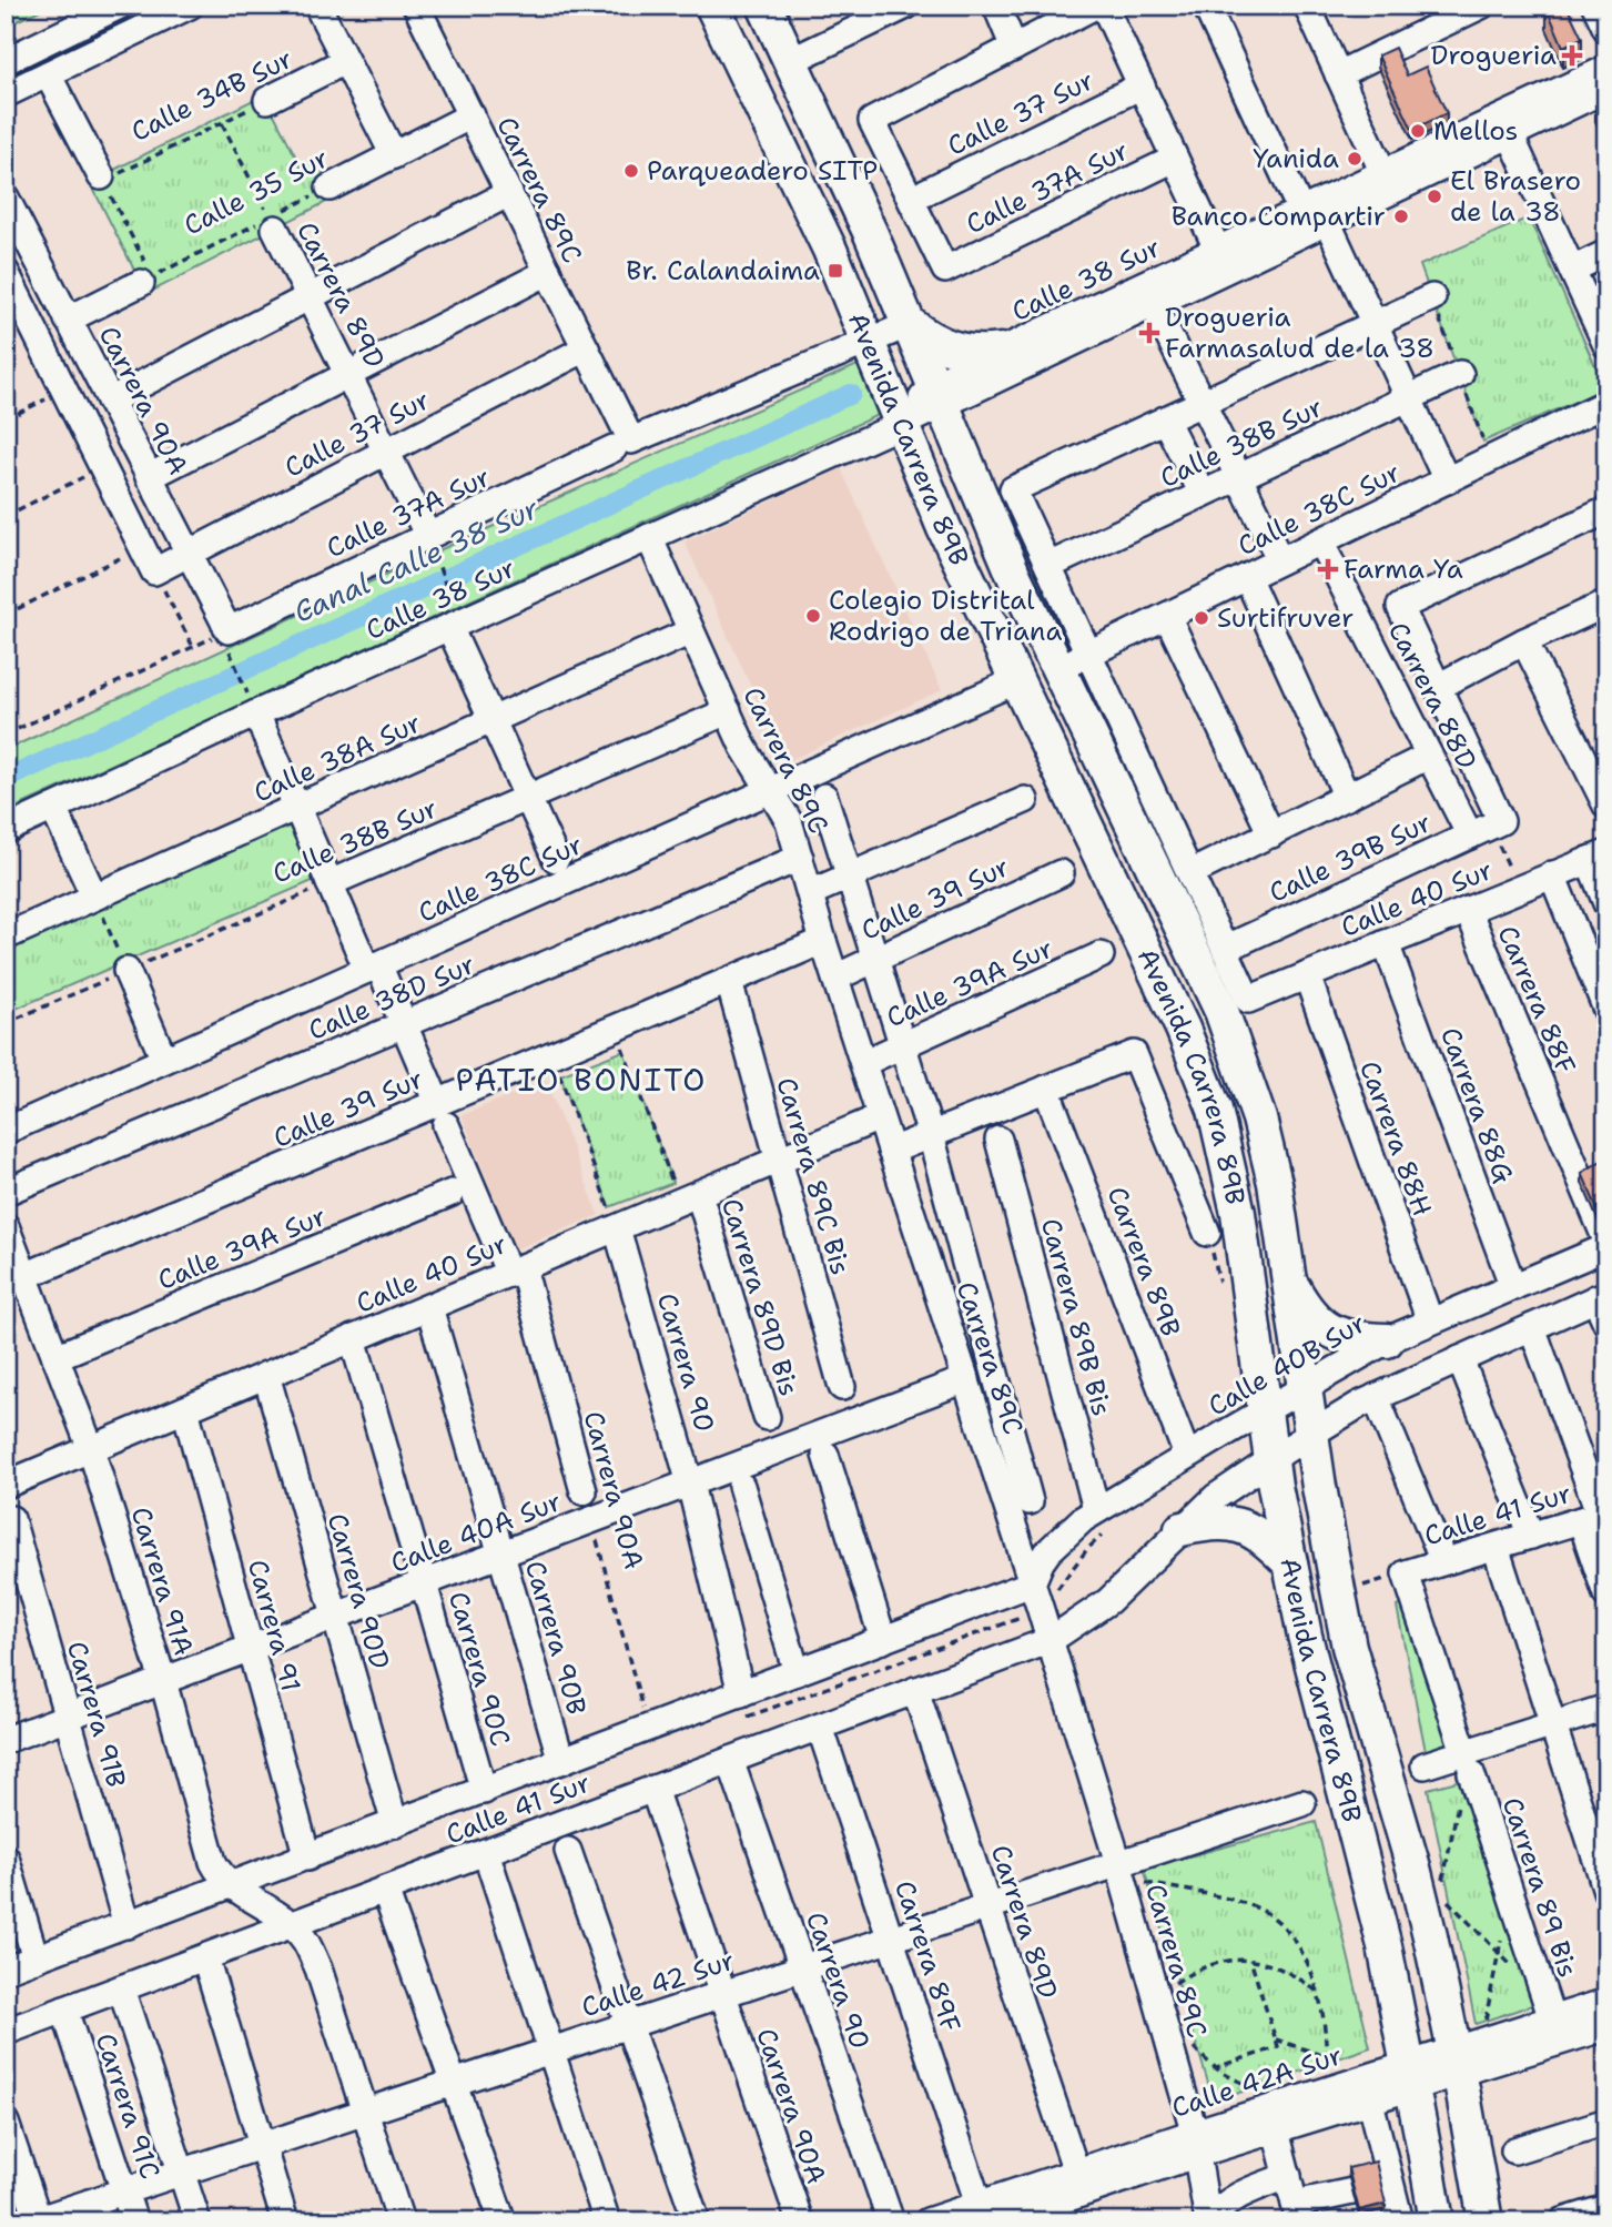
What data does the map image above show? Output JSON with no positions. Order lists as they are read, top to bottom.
{
  "streets": {
    "main road": ["Avenida Carrera 89B"],
    "street": [
      "Calle 34B Sur",
      "Calle 37 Sur",
      "Calle 37A Sur",
      "Carrera 89C",
      "Calle 35 Sur",
      "Calle 38 Sur",
      "Carrera 89D",
      "Carrera 90A",
      "Calle 38B Sur",
      "Calle 38C Sur",
      "Carrera 88D",
      "Calle 38A Sur",
      "Calle 39B Sur",
      "Calle 39 Sur",
      "Calle 40 Sur",
      "Calle 39A Sur",
      "Calle 38D Sur",
      "Carrera 88F",
      "Carrera 88G",
      "Carrera 88H",
      "Carrera 89C Bis",
      "Carrera 89B",
      "Carrera 89D Bis",
      "Carrera 89B Bis",
      "Carrera 90",
      "Calle 40B Sur",
      "Calle 41 Sur",
      "Calle 40A Sur",
      "Carrera 91A",
      "Carrera 90D",
      "Carrera 91",
      "Carrera 90B",
      "Carrera 90C",
      "Carrera 91B",
      "Carrera 89 Bis",
      "Carrera 89F",
      "Calle 42 Sur",
      "Calle 42A Sur",
      "Carrera 91C"
    ]
  },
  "crossings": [
    ["Calle 34B Sur", "Carrera 89D"],
    ["Calle 37 Sur", "Carrera 89C"],
    ["Calle 37 Sur", "Carrera 89D"],
    ["Calle 37 Sur", "Carrera 90A"],
    ["Calle 37A Sur", "Carrera 89C"],
    ["Calle 37A Sur", "Carrera 89D"],
    ["Calle 37A Sur", "Carrera 90A"],
    ["Calle 37A Sur", "Avenida Carrera 89B"],
    ["Carrera 89C", "Calle 35 Sur"],
    ["Carrera 89C", "Calle 38 Sur"],
    ["Carrera 89C", "Calle 38B Sur"],
    ["Carrera 89C", "Calle 38C Sur"],
    ["Carrera 89C", "Calle 38A Sur"],
    ["Carrera 89C", "Calle 39 Sur"],
    ["Carrera 89C", "Calle 40 Sur"],
    ["Carrera 89C", "Calle 39A Sur"],
    ["Carrera 89C", "Calle 38D Sur"],
    ["Carrera 89C", "Calle 40B Sur"],
    ["Carrera 89C", "Calle 41 Sur"],
    ["Carrera 89C", "Calle 40A Sur"],
    ["Carrera 89C", "Calle 42 Sur"],
    ["Carrera 89C", "Calle 42A Sur"],
    ["Calle 35 Sur", "Carrera 89D"],
    ["Calle 38 Sur", "Carrera 90A"],
    ["Calle 38 Sur", "Avenida Carrera 89B"],
    ["Carrera 89D", "Calle 41 Sur"],
    ["Carrera 89D", "Calle 42 Sur"],
    ["Carrera 89D", "Calle 42A Sur"],
    ["Carrera 90A", "Calle 38B Sur"],
    ["Carrera 90A", "Calle 38C Sur"],
    ["Carrera 90A", "Calle 38A Sur"],
    ["Carrera 90A", "Calle 39 Sur"],
    ["Carrera 90A", "Calle 40 Sur"],
    ["Carrera 90A", "Calle 38D Sur"],
    ["Carrera 90A", "Calle 41 Sur"],
    ["Carrera 90A", "Calle 40A Sur"],
    ["Carrera 90A", "Calle 42 Sur"],
    ["Avenida Carrera 89B", "Calle 38C Sur"],
    ["Avenida Carrera 89B", "Calle 40B Sur"],
    ["Avenida Carrera 89B", "Calle 42A Sur"],
    ["Calle 38C Sur", "Carrera 88D"],
    ["Carrera 88D", "Calle 39B Sur"],
    ["Calle 39B Sur", "Calle 40 Sur"],
    ["Calle 39 Sur", "Carrera 89C Bis"],
    ["Calle 39 Sur", "Carrera 91A"],
    ["Calle 40 Sur", "Carrera 88F"],
    ["Calle 40 Sur", "Carrera 88G"],
    ["Calle 40 Sur", "Carrera 88H"],
    ["Calle 40 Sur", "Carrera 89C Bis"],
    ["Calle 40 Sur", "Carrera 89D Bis"],
    ["Calle 40 Sur", "Carrera 90"],
    ["Calle 40 Sur", "Carrera 91A"],
    ["Calle 40 Sur", "Carrera 90D"],
    ["Calle 40 Sur", "Carrera 91"],
    ["Calle 40 Sur", "Carrera 90B"],
    ["Calle 40 Sur", "Carrera 90C"],
    ["Calle 39A Sur", "Carrera 91A"],
    ["Carrera 88G", "Calle 40B Sur"],
    ["Carrera 88H", "Calle 40B Sur"],
    ["Carrera 89B", "Calle 40B Sur"],
    ["Carrera 89B Bis", "Calle 40B Sur"],
    ["Carrera 90", "Calle 41 Sur"],
    ["Carrera 90", "Calle 40A Sur"],
    ["Carrera 90", "Calle 42 Sur"],
    ["Calle 40B Sur", "Calle 41 Sur"],
    ["Calle 41 Sur", "Carrera 91A"],
    ["Calle 41 Sur", "Carrera 90D"],
    ["Calle 41 Sur", "Carrera 91"],
    ["Calle 41 Sur", "Carrera 90B"],
    ["Calle 41 Sur", "Carrera 90C"],
    ["Calle 41 Sur", "Carrera 91B"],
    ["Calle 41 Sur", "Carrera 89F"],
    ["Calle 41 Sur", "Carrera 91C"],
    ["Calle 40A Sur", "Carrera 91A"],
    ["Calle 40A Sur", "Carrera 90D"],
    ["Calle 40A Sur", "Carrera 91"],
    ["Calle 40A Sur", "Carrera 90B"],
    ["Calle 40A Sur", "Carrera 90C"],
    ["Calle 40A Sur", "Carrera 91B"],
    ["Carrera 89 Bis", "Calle 42A Sur"],
    ["Carrera 89F", "Calle 42 Sur"],
    ["Carrera 89F", "Calle 42A Sur"],
    ["Calle 42 Sur", "Carrera 91C"]
  ],
  "districts": ["PATIO BONITO"],
  "water": ["Canal Calle 38 Sur"],
  "places": {
    "health": ["Drogueria", "Drogueria Farmasalud de la 38", "Farma Ya"],
    "other": [
      "Mellos",
      "Yanida",
      "Parqueadero SITP",
      "El Brasero de la 38",
      "Banco Compartir",
      "Colegio Distrital Rodrigo de Triana",
      "Surtifruver"
    ],
    "transit": ["Br. Calandaima"]
  }
}
